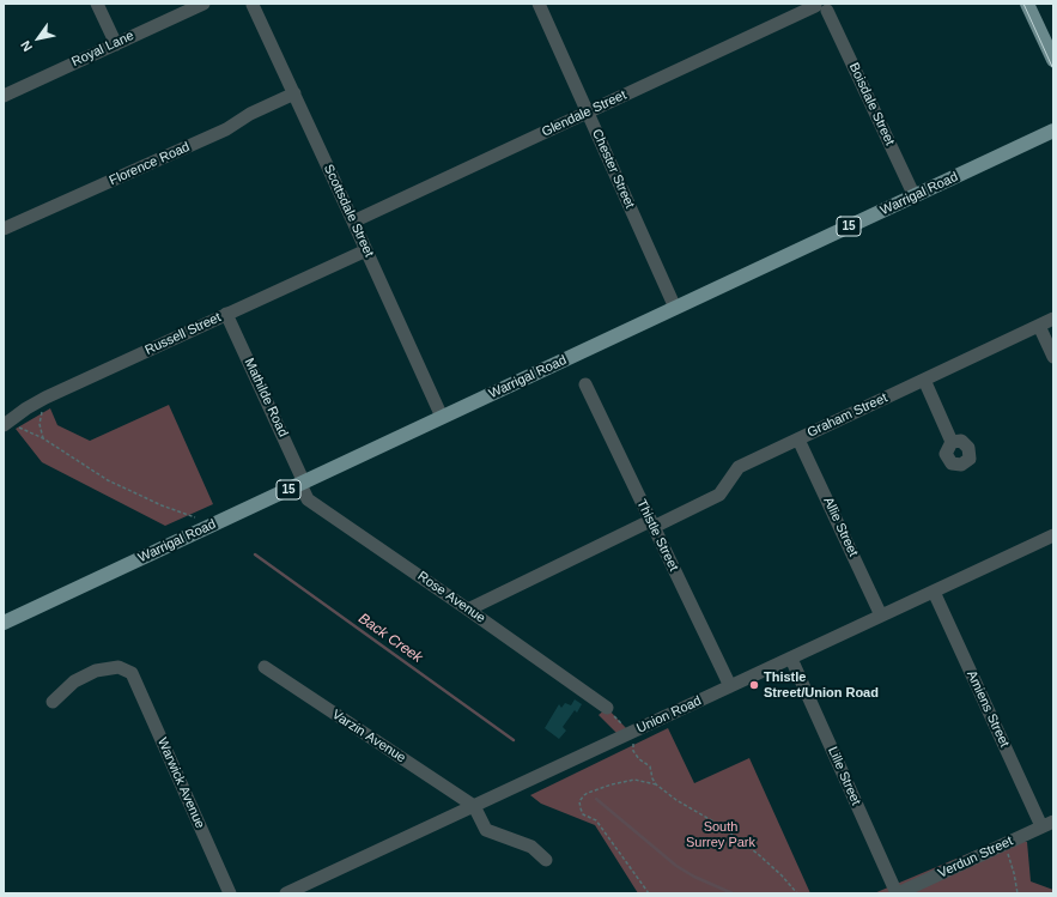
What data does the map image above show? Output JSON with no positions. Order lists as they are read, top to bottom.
{
  "streets": {
    "main road": ["Warrigal Road", "15"],
    "street": [
      "Royal Lane",
      "Boisdale Street",
      "Glendale Street",
      "Florence Road",
      "Chester Street",
      "Scottsdale Street",
      "Russell Street",
      "Mathilde Road",
      "Graham Street",
      "Allie Street",
      "Thistle Street",
      "Rose Avenue",
      "Amiens Street",
      "Union Road",
      "Varzin Avenue",
      "Lille Street",
      "Warwick Avenue",
      "Verdun Street"
    ]
  },
  "crossings": [
    ["Boisdale Street", "Warrigal Road"],
    ["Glendale Street", "Chester Street"],
    ["Glendale Street", "Scottsdale Street"],
    ["Florence Road", "Scottsdale Street"],
    ["Chester Street", "Warrigal Road"],
    ["Warrigal Road", "Scottsdale Street"],
    ["Warrigal Road", "Mathilde Road"],
    ["Warrigal Road", "Rose Avenue"],
    ["Scottsdale Street", "Russell Street"],
    ["Russell Street", "Mathilde Road"],
    ["Mathilde Road", "Rose Avenue"],
    ["Graham Street", "Allie Street"],
    ["Graham Street", "Thistle Street"],
    ["Graham Street", "Rose Avenue"],
    ["Allie Street", "Union Road"],
    ["Thistle Street", "Union Road"],
    ["Amiens Street", "Union Road"],
    ["Amiens Street", "Verdun Street"],
    ["Union Road", "Varzin Avenue"],
    ["Union Road", "Lille Street"],
    ["Lille Street", "Verdun Street"]
  ],
  "water": ["Back Creek"],
  "parks": ["South Surrey Park"],
  "places": ["Thistle Street/Union Road"],
  "north": "bottom left"
}
